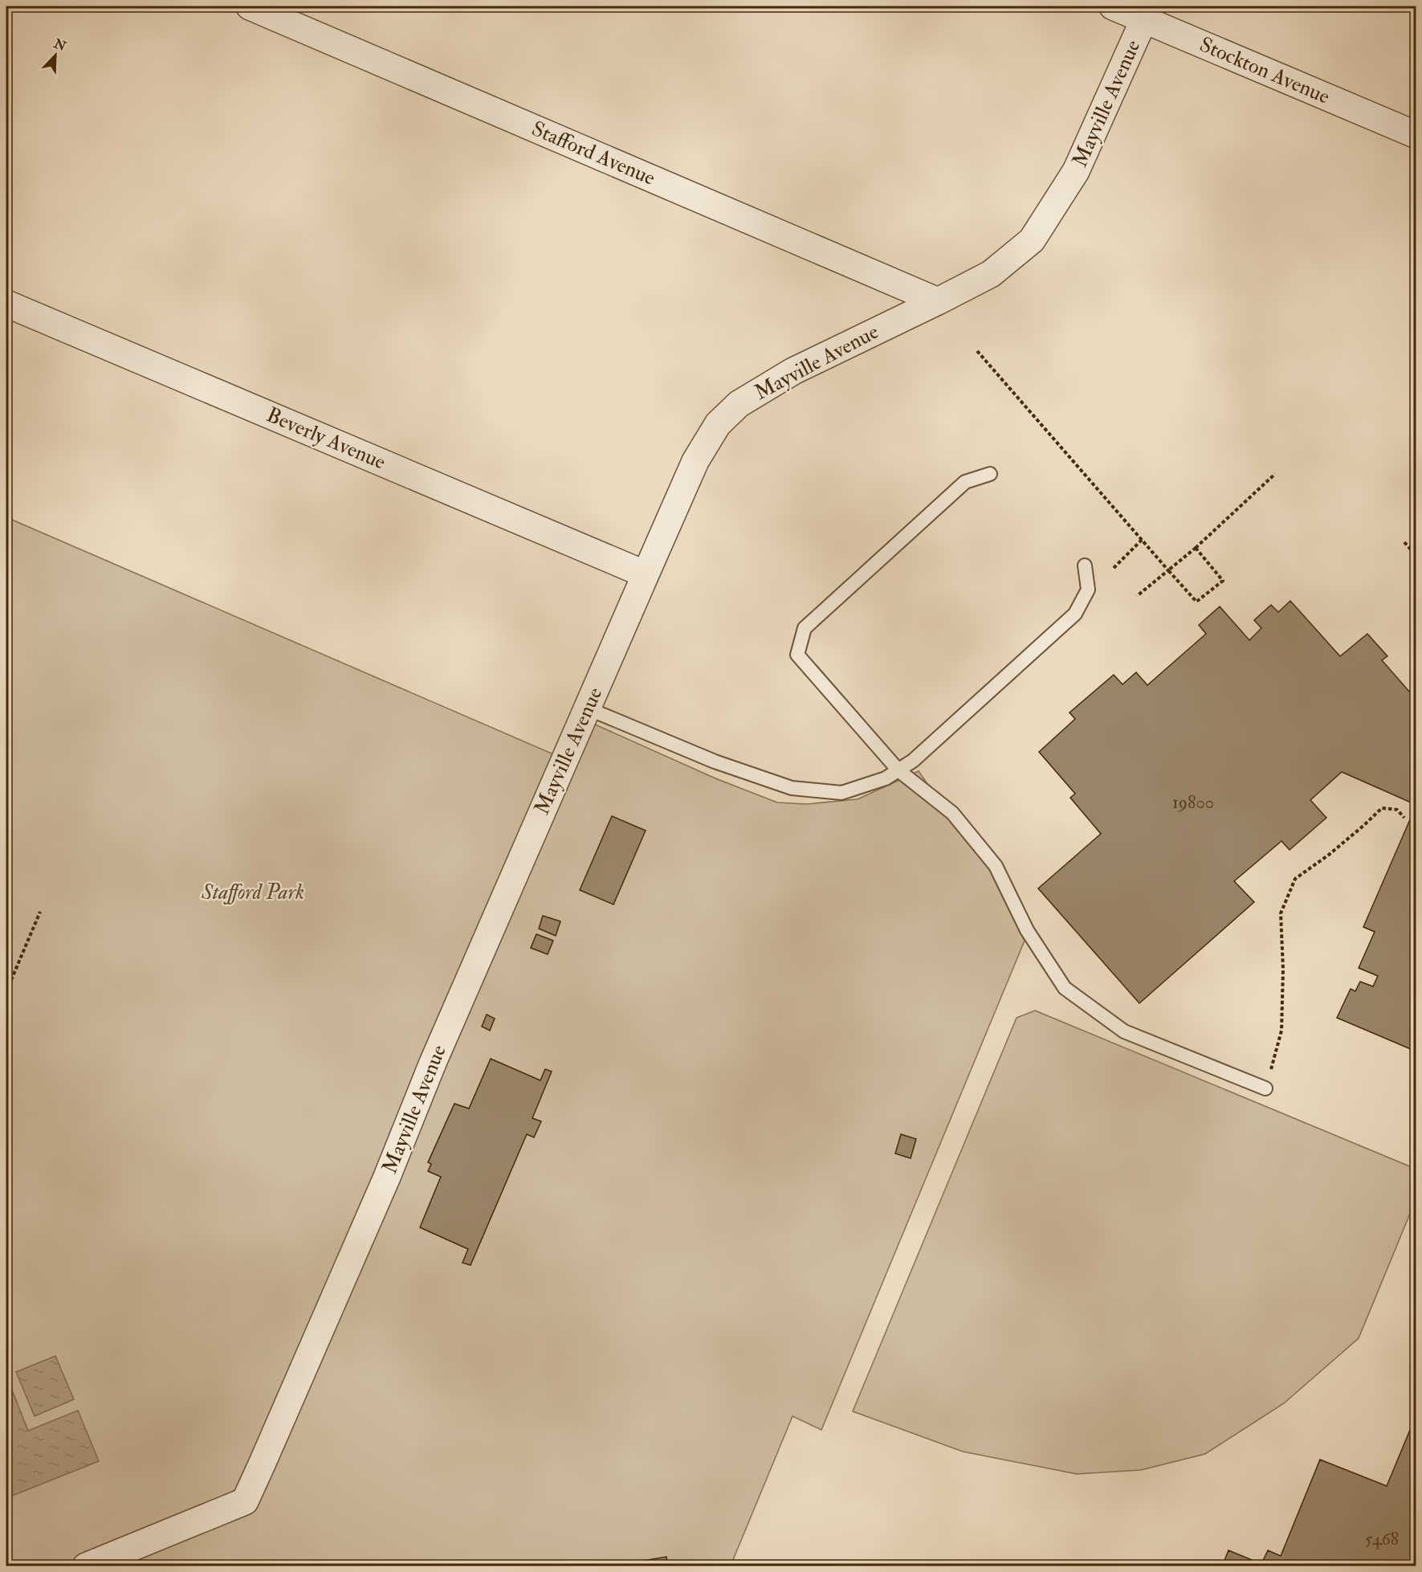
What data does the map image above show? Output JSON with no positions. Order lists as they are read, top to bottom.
{
  "streets": {
    "street": [
      "Stockton Avenue",
      "Mayville Avenue",
      "Stafford Avenue",
      "Beverly Avenue"
    ]
  },
  "crossings": [
    ["Stockton Avenue", "Mayville Avenue"],
    ["Mayville Avenue", "Stafford Avenue"],
    ["Mayville Avenue", "Beverly Avenue"]
  ],
  "parks": ["Stafford Park"],
  "house_numbers": ["19800", "5468"],
  "north": "top right"
}
